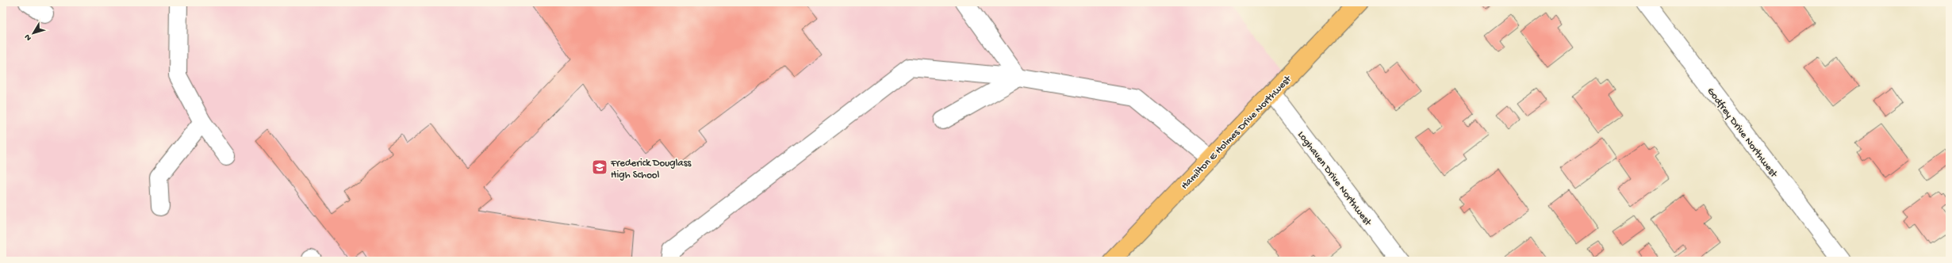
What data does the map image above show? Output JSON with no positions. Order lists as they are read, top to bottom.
{
  "streets": {
    "main road": ["Hamilton E Holmes Drive Northwest"],
    "street": ["Godfrey Drive Northwest", "Loghaven Drive Northwest"]
  },
  "crossings": [
    ["Hamilton E Holmes Drive Northwest", "Loghaven Drive Northwest"]
  ],
  "places": {
    "school or university": ["Frederick Douglass High School"]
  },
  "north": "bottom left"
}
